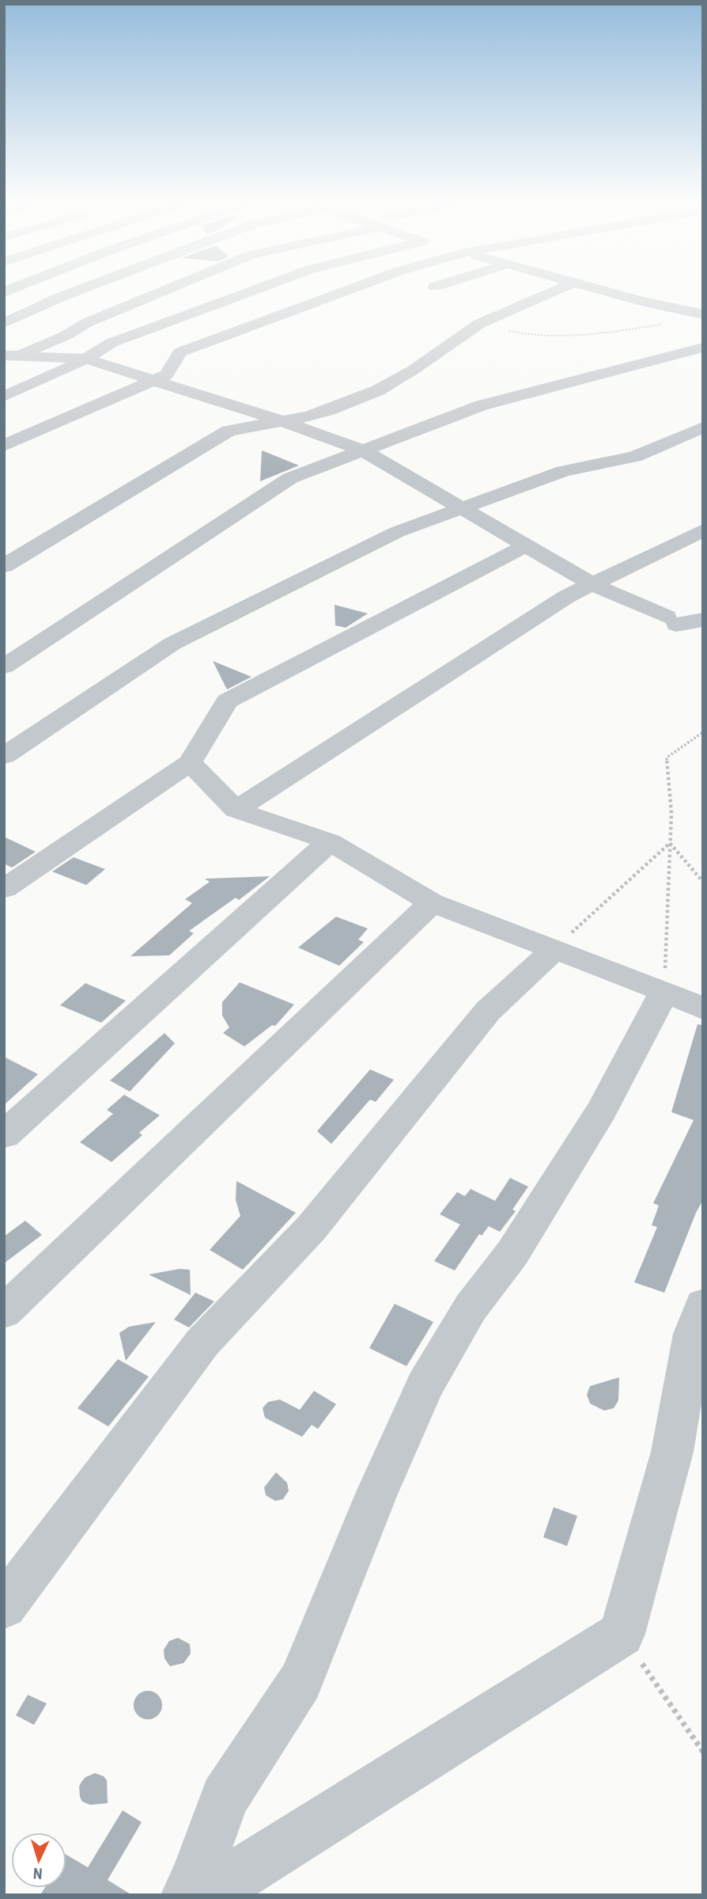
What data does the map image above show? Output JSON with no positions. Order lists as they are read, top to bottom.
{
  "north": "bottom"
}
